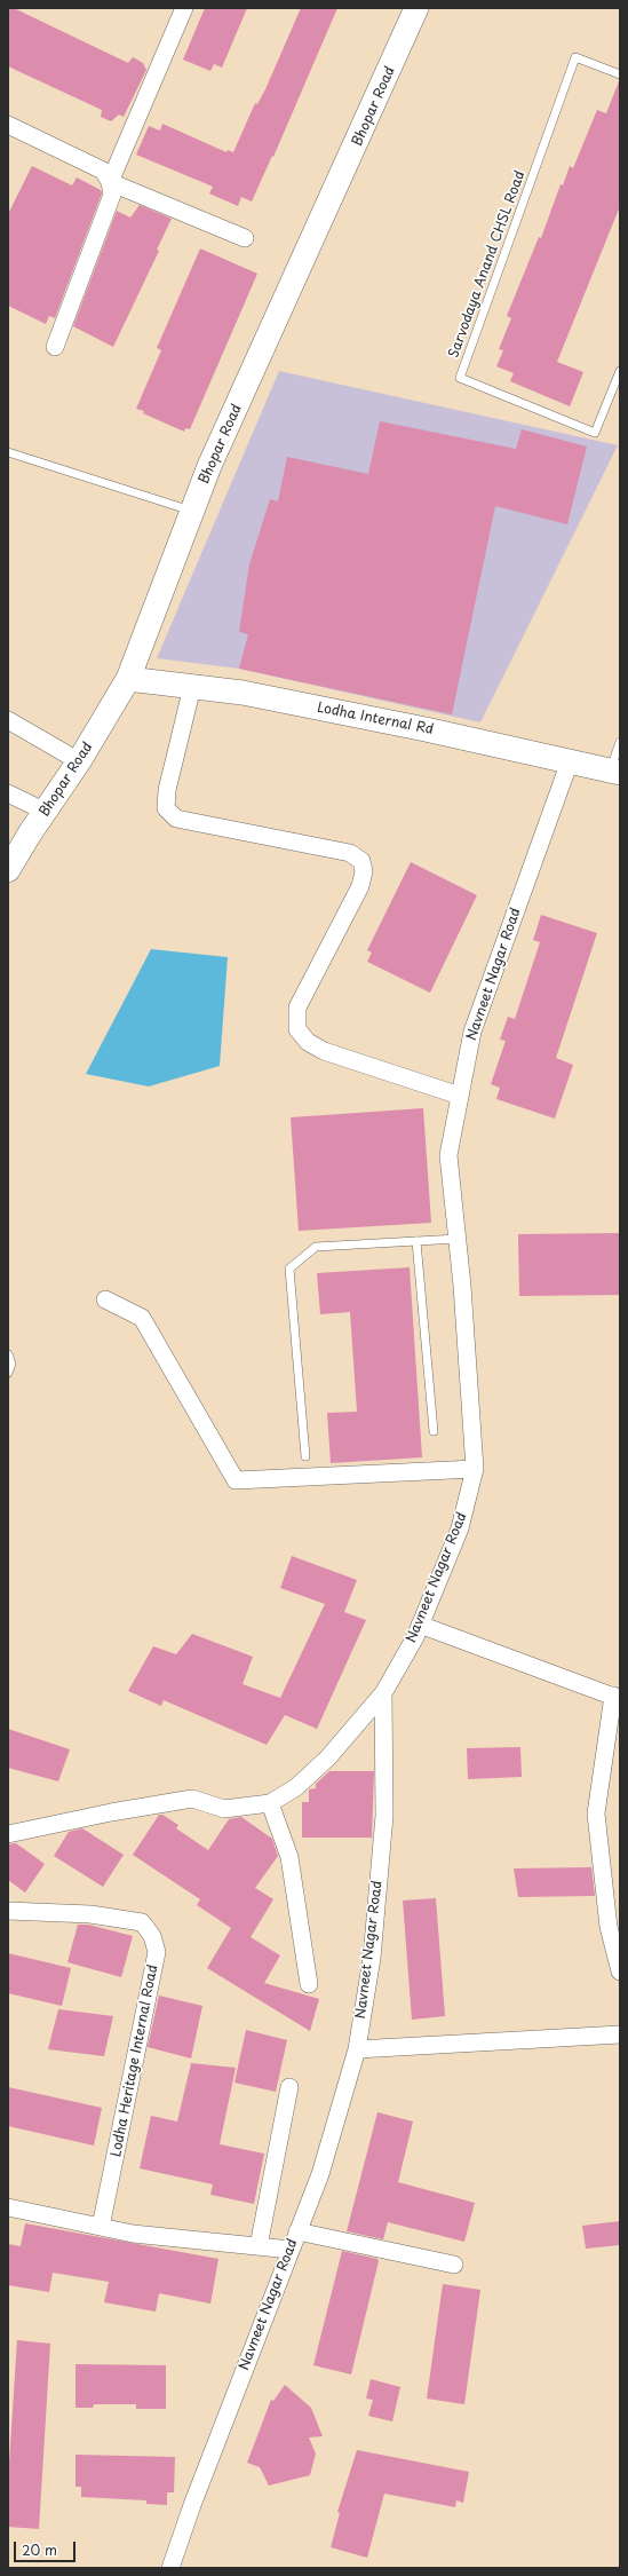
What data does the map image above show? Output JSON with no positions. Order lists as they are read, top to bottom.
{
  "streets": {
    "street": [
      "Bhopar Road",
      "Lodha Internal Rd",
      "Navneet Nagar Road",
      "Lodha Heritage Internal Road"
    ],
    "lane": ["Sarvodaya Anand CHSL Road"]
  },
  "crossings": [
    ["Bhopar Road", "Lodha Internal Rd"],
    ["Lodha Internal Rd", "Navneet Nagar Road"]
  ],
  "scale_bar": "20 m"
}
